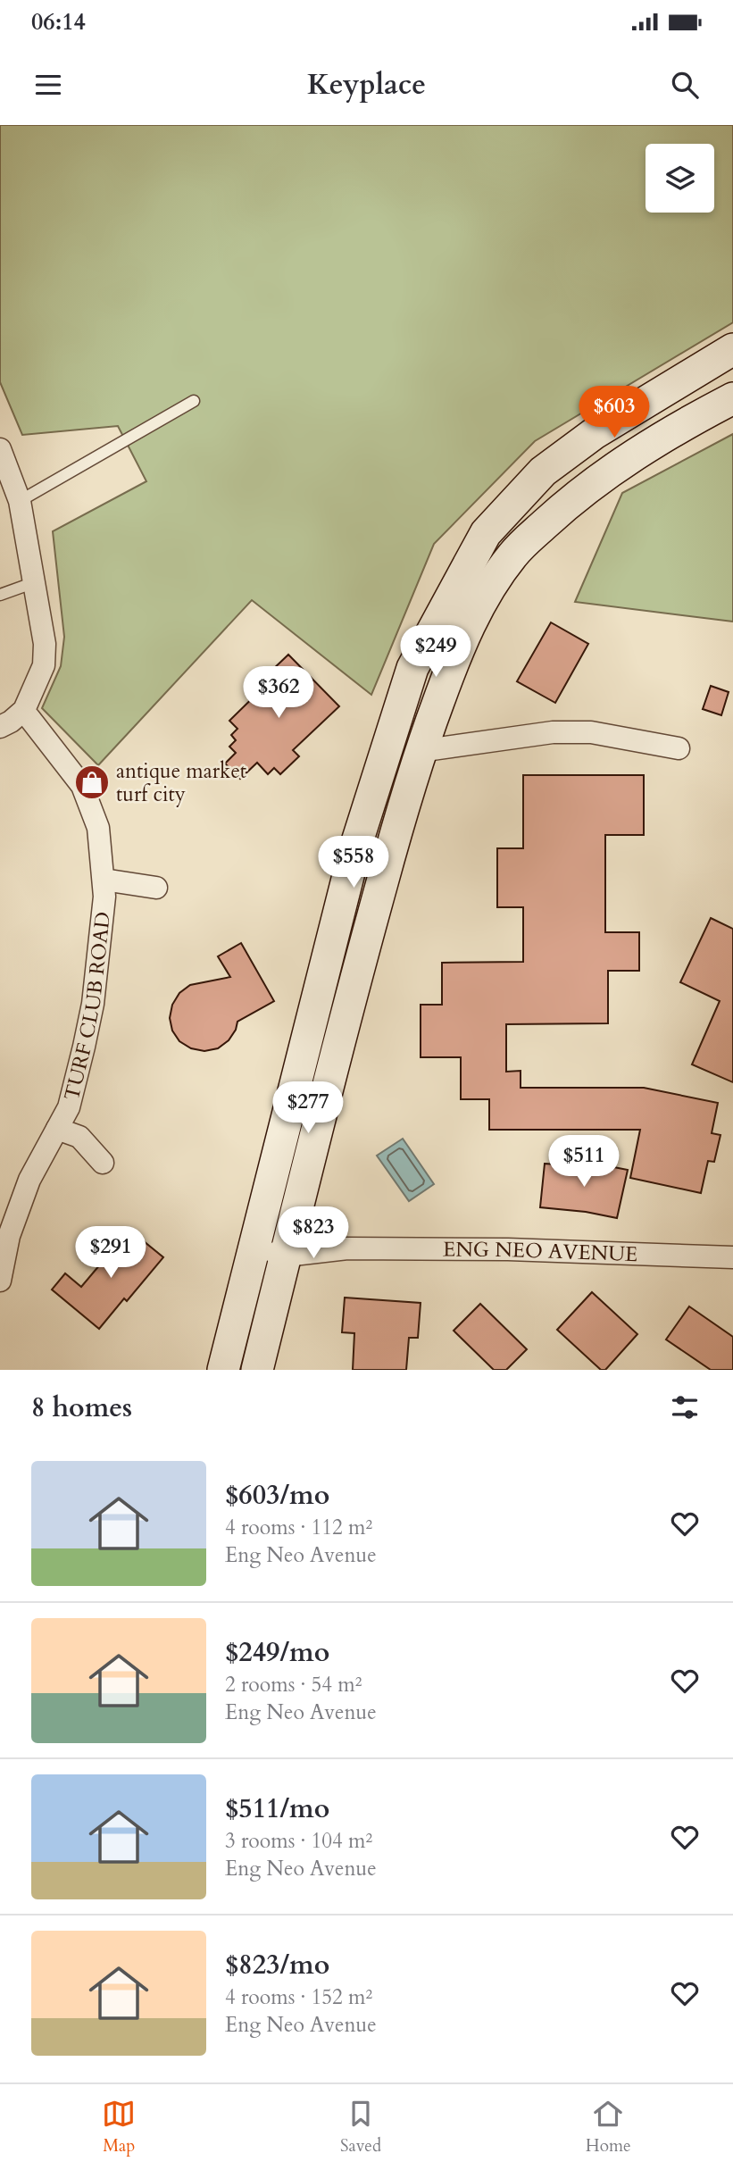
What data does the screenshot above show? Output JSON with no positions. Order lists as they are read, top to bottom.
{
  "streets": {
    "street": ["TURF CLUB ROAD", "ENG NEO AVENUE"]
  },
  "places": {
    "shop": ["antique market turf city"]
  },
  "page": {
    "status": "06:14",
    "header": "Keyplace",
    "price": [
      "$603",
      "$249",
      "$362",
      "$558",
      "$277",
      "$511",
      "$823",
      "$291"
    ],
    "heading": "8 homes",
    "list": [
      {
        "name": "$603/mo",
        "note": "4 rooms · 112 m² · Eng Neo Avenue"
      },
      {
        "name": "$249/mo",
        "note": "2 rooms · 54 m² · Eng Neo Avenue"
      },
      {
        "name": "$511/mo",
        "note": "3 rooms · 104 m² · Eng Neo Avenue"
      },
      {
        "name": "$823/mo",
        "note": "4 rooms · 152 m² · Eng Neo Avenue"
      }
    ],
    "tabs": ["Map", "Saved", "Home"]
  }
}
